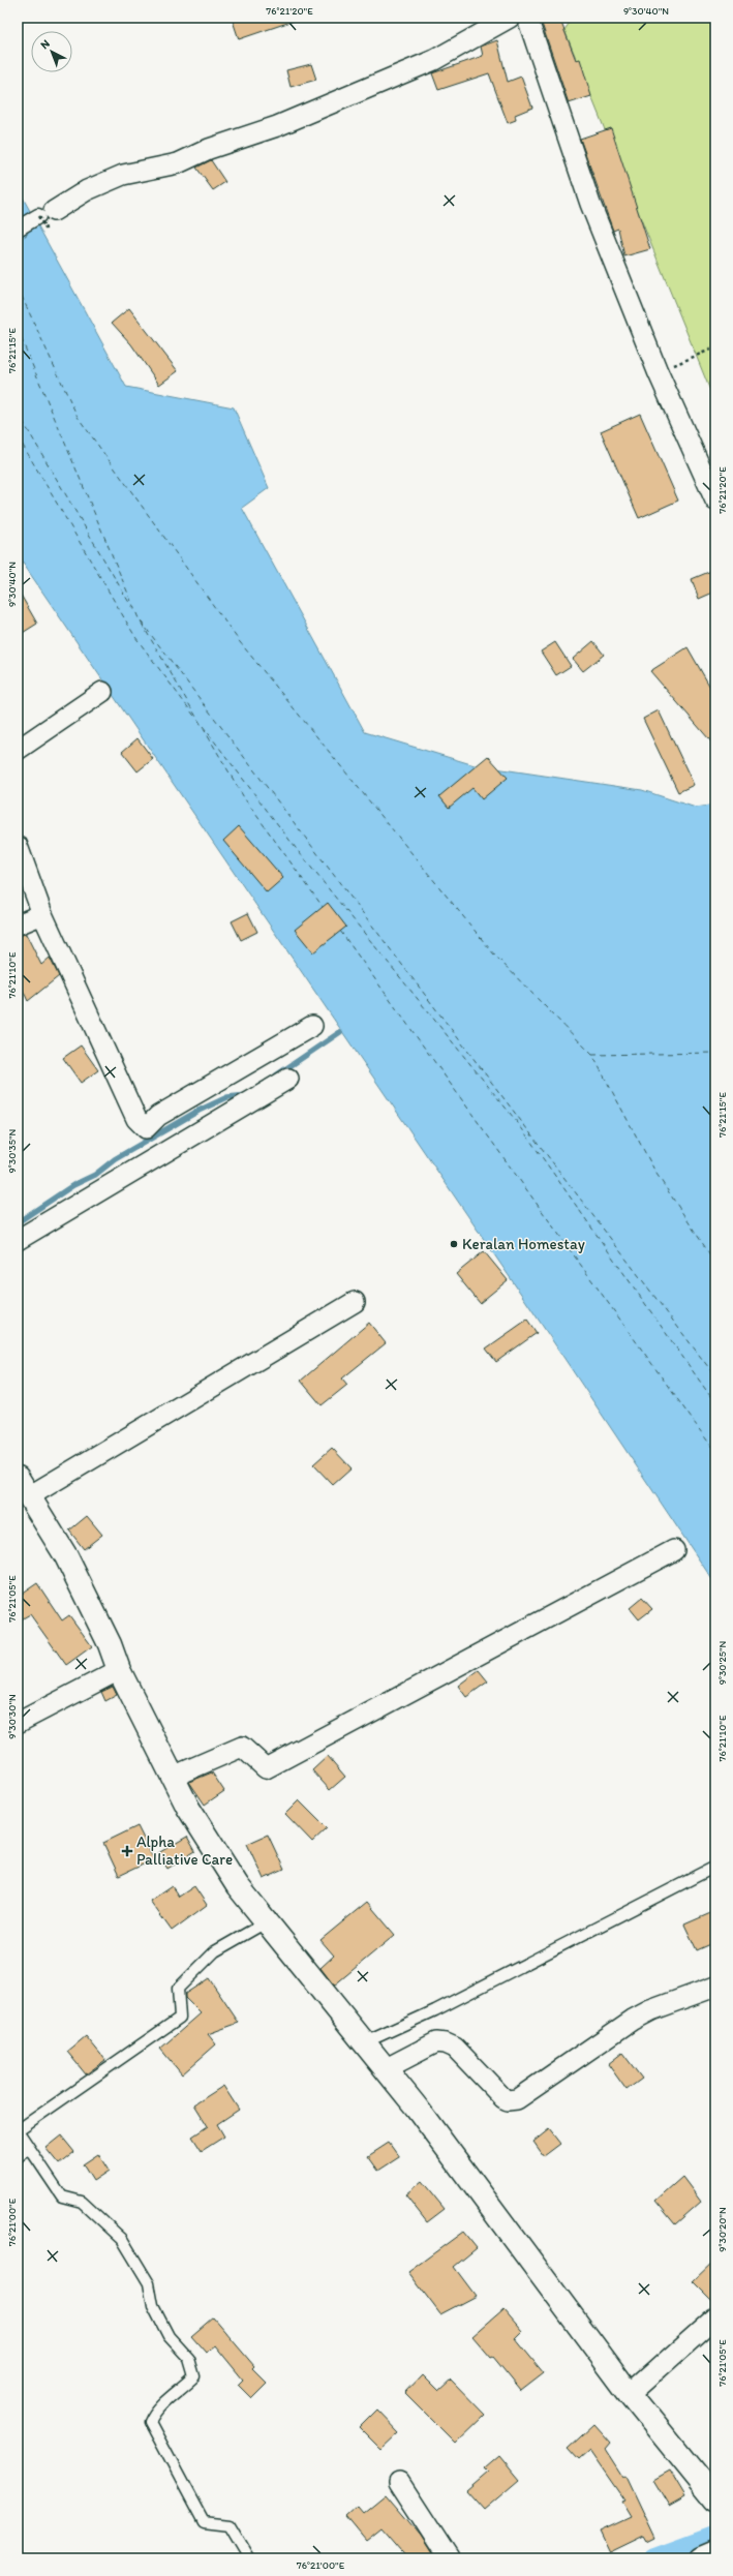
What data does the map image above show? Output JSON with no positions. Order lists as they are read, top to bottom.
{
  "places": {
    "other": ["Keralan Homestay"],
    "health": ["Alpha Palliative Care"]
  },
  "north": "top left",
  "coordinates": [
    "76°21'20\"E",
    "9°30'40\"N",
    "76°21'15\"E",
    "76°21'10\"E",
    "9°30'35\"N",
    "76°21'05\"E",
    "9°30'25\"N",
    "9°30'30\"N",
    "76°21'00\"E",
    "9°30'20\"N"
  ]
}
